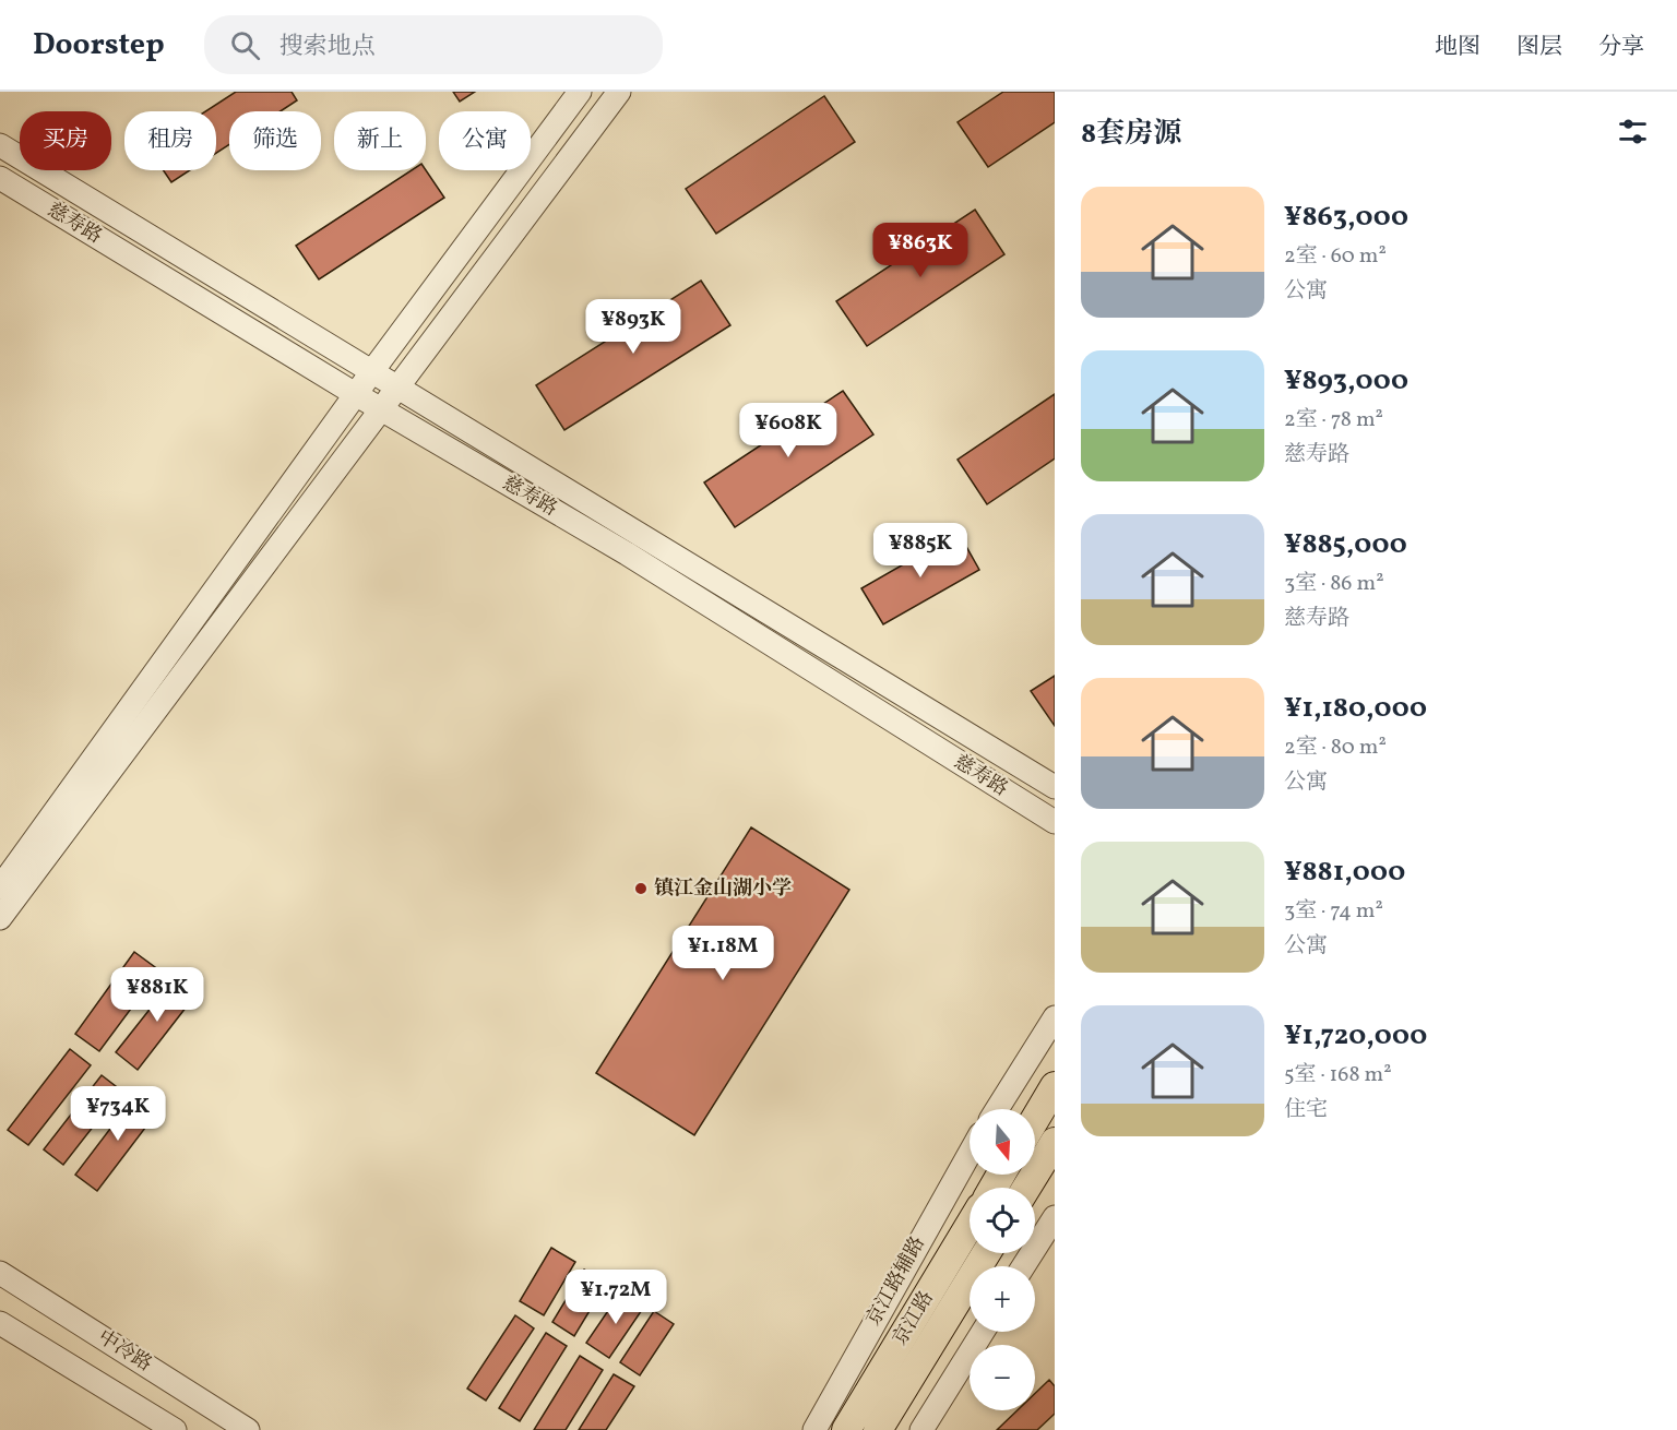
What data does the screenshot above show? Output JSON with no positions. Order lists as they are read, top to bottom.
{
  "streets": {
    "main road": ["京江路"],
    "street": ["慈寿路", "京江路辅路", "中冷路"]
  },
  "places": ["镇江金山湖小学"],
  "north": "bottom",
  "page": {
    "header": "Doorstep",
    "search": "搜索地点",
    "nav": ["地图", "图层", "分享"],
    "heading": "8套房源",
    "chip": [
      "买房",
      "租房",
      "筛选",
      "新上",
      "公寓"
    ],
    "list": [
      {
        "name": "¥863,000",
        "note": "2室 · 60 m² · 公寓"
      },
      {
        "name": "¥893,000",
        "note": "2室 · 78 m² · 慈寿路"
      },
      {
        "name": "¥885,000",
        "note": "3室 · 86 m² · 慈寿路"
      },
      {
        "name": "¥1,180,000",
        "note": "2室 · 80 m² · 公寓"
      },
      {
        "name": "¥881,000",
        "note": "3室 · 74 m² · 公寓"
      },
      {
        "name": "¥1,720,000",
        "note": "5室 · 168 m² · 住宅"
      }
    ],
    "price": [
      "¥863K",
      "¥893K",
      "¥608K",
      "¥885K",
      "¥1.18M",
      "¥881K",
      "¥734K",
      "¥1.72M"
    ],
    "map_buttons": ["+", "−"]
  }
}
